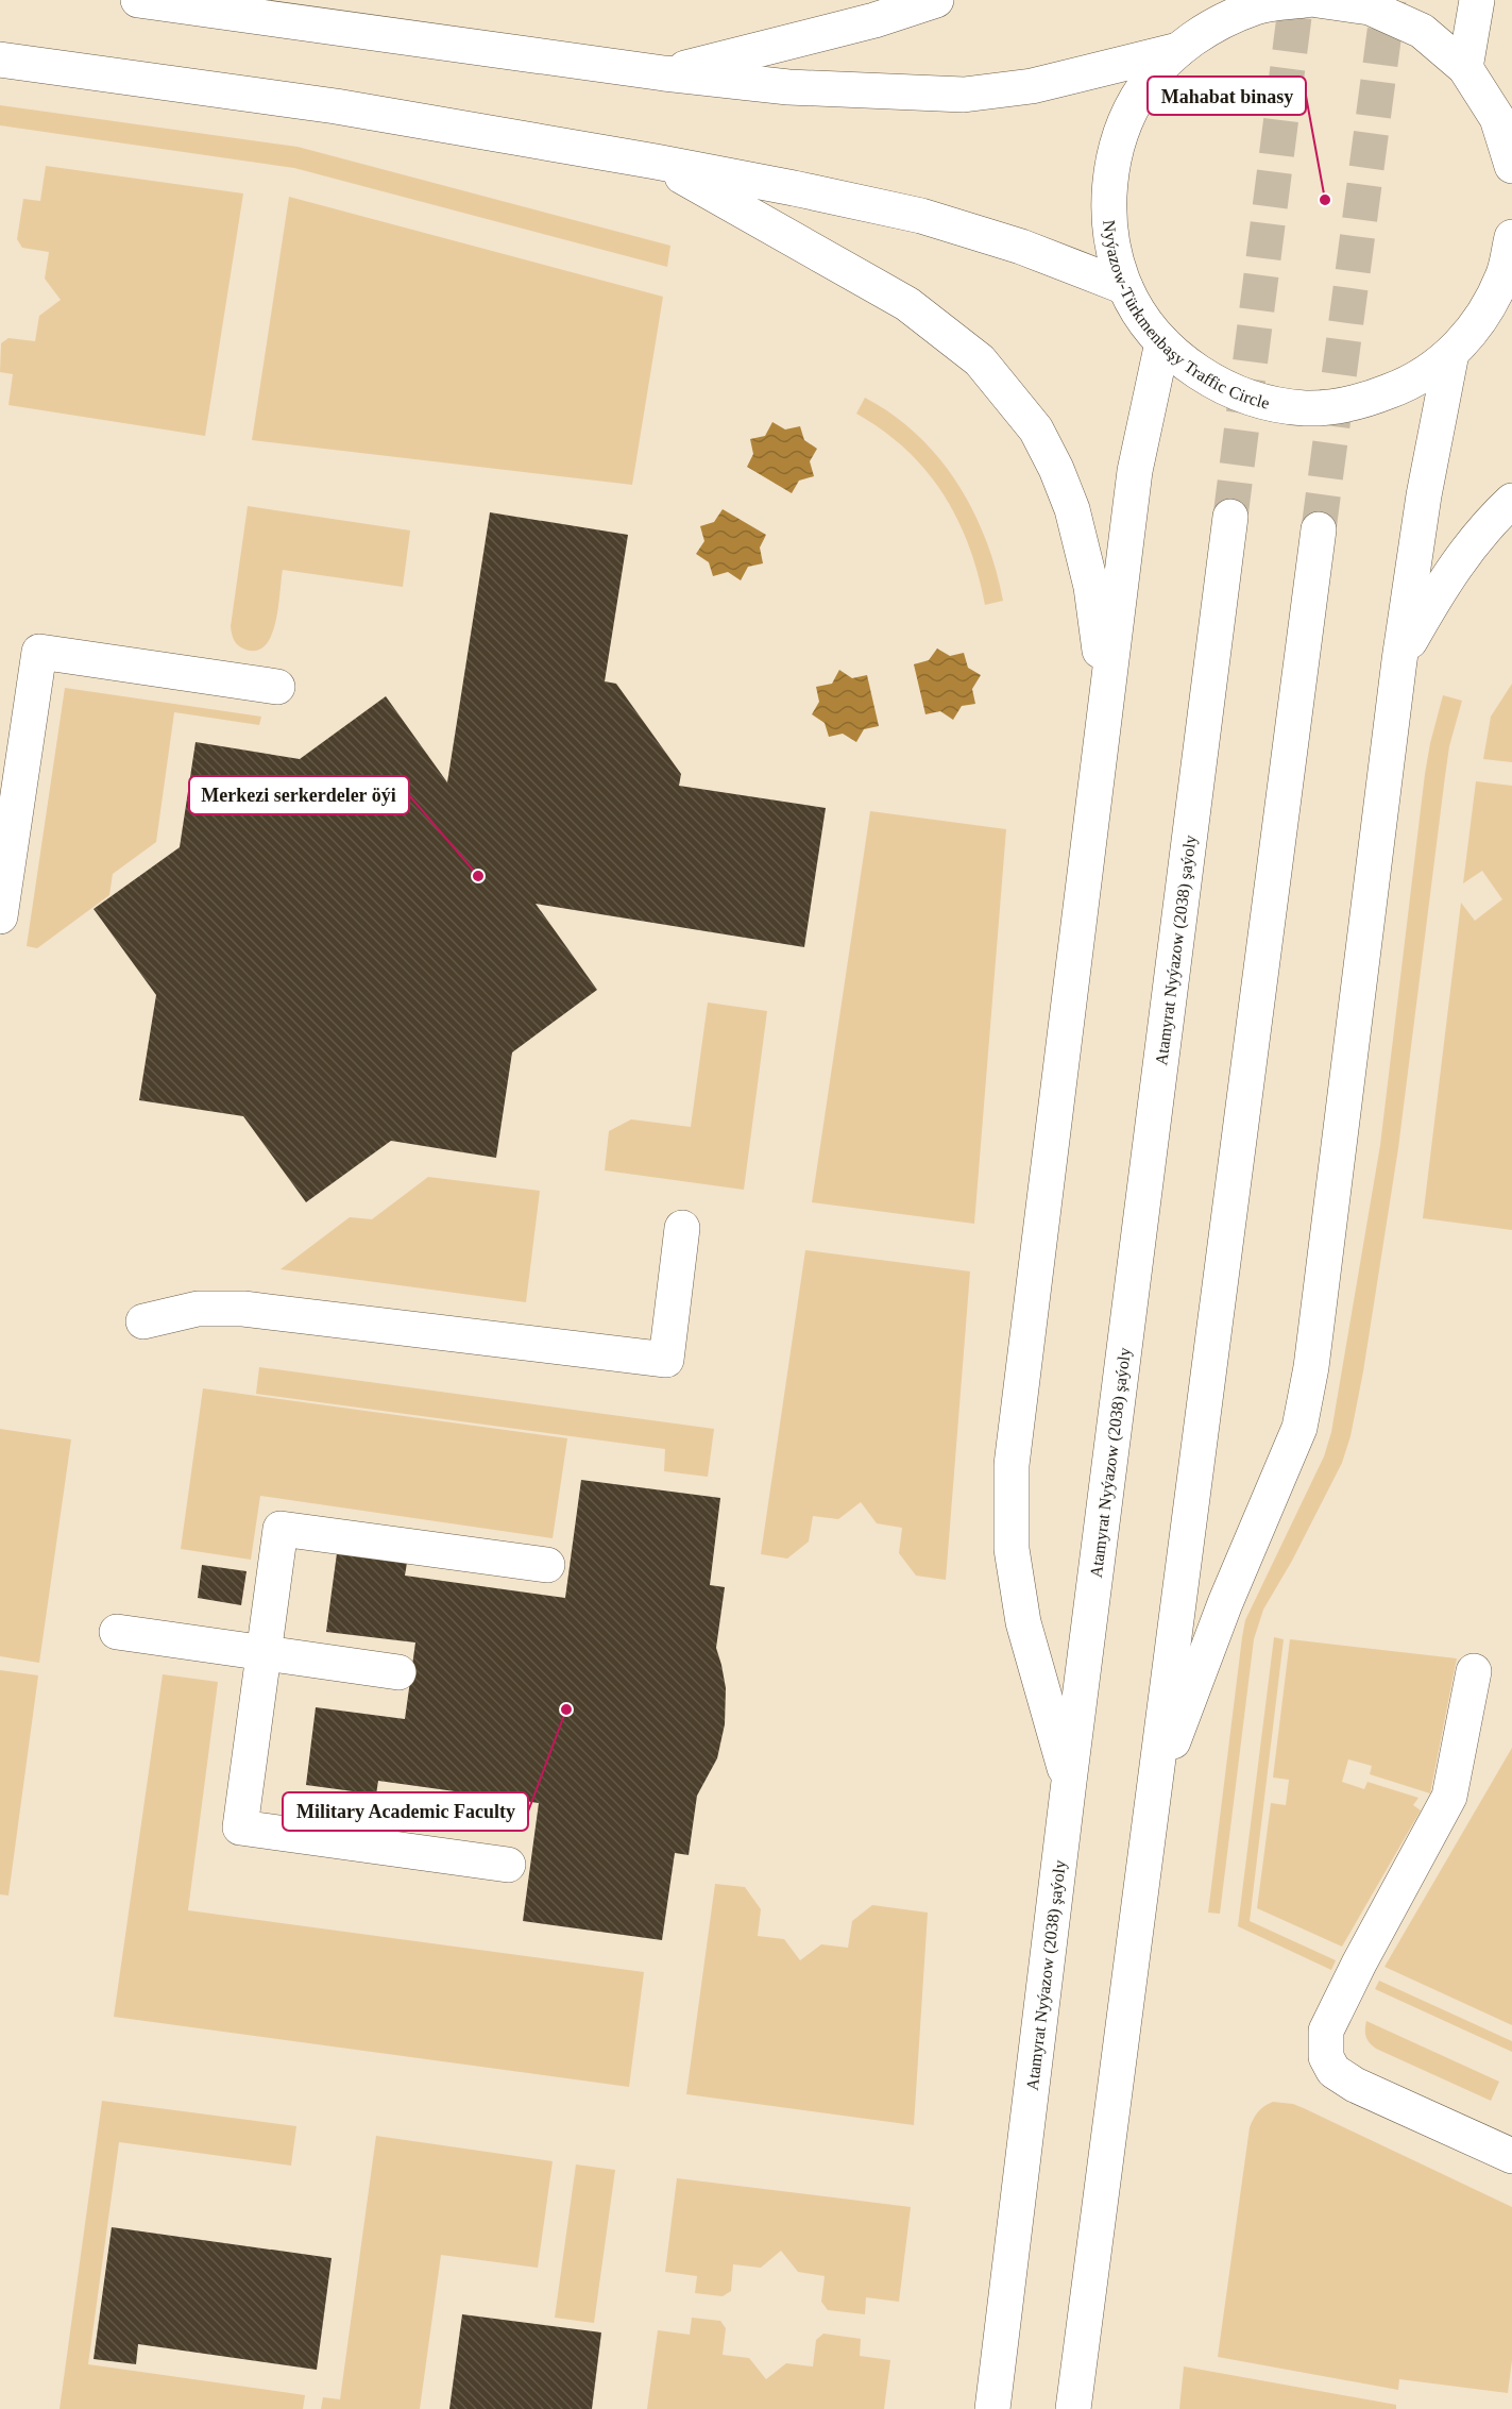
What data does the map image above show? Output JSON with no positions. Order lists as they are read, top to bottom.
{
  "streets": {
    "main road": ["Nyýazow-Türkmenbaşy Traffic Circle", "Atamyrat Nyýazow (2038) şaýoly"]
  },
  "places": ["Mahabat binasy", "Merkezi serkerdeler öýi", "Military Academic Faculty"]
}
